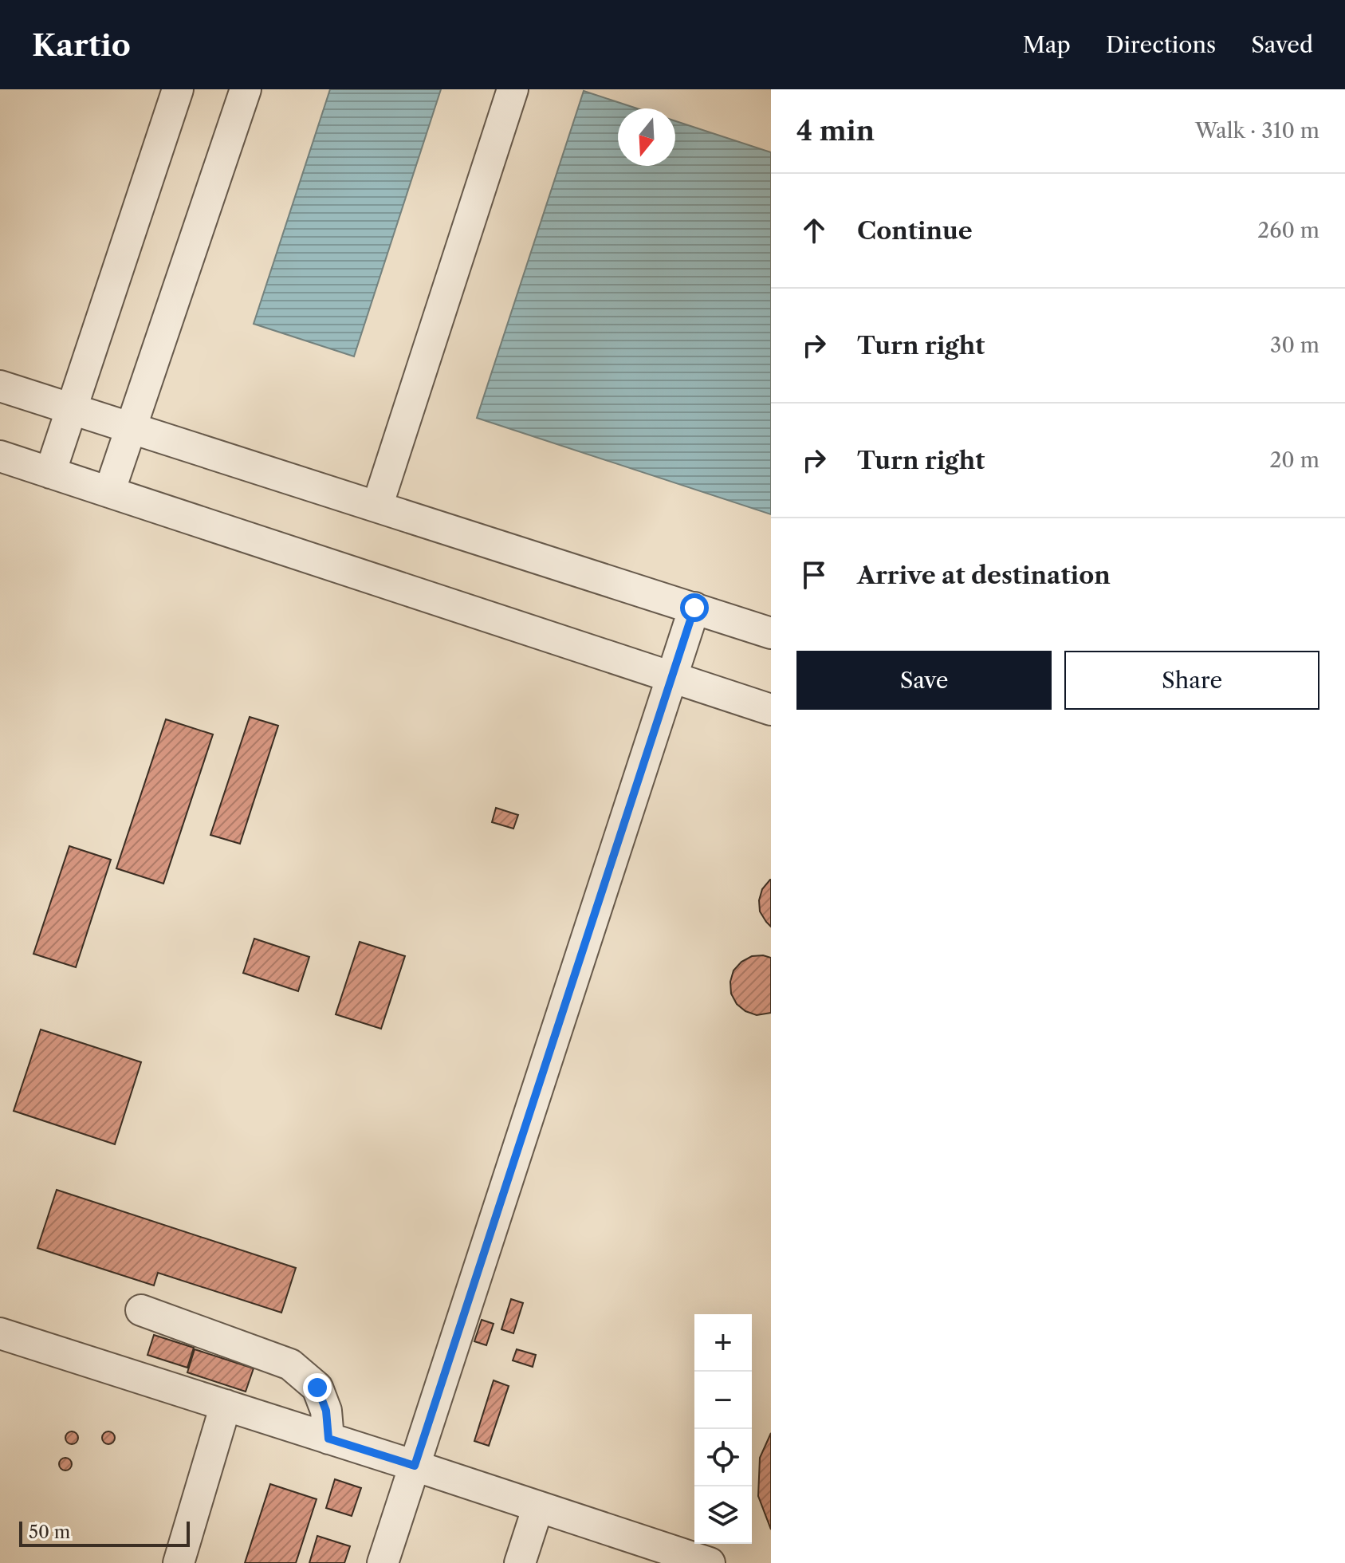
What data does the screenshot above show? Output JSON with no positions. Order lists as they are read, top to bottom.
{
  "scale_bar": "50 m",
  "north": "bottom",
  "page": {
    "header": "Kartio",
    "nav": ["Map", "Directions", "Saved"],
    "heading": ["4 min", "Walk · 310 m"],
    "list": [
      ["Continue", "260 m"],
      ["Turn right", "30 m"],
      ["Turn right", "20 m"],
      "Arrive at destination"
    ],
    "buttons": ["Save", "Share"],
    "map_buttons": ["+", "−"],
    "scale": "50 m"
  }
}
